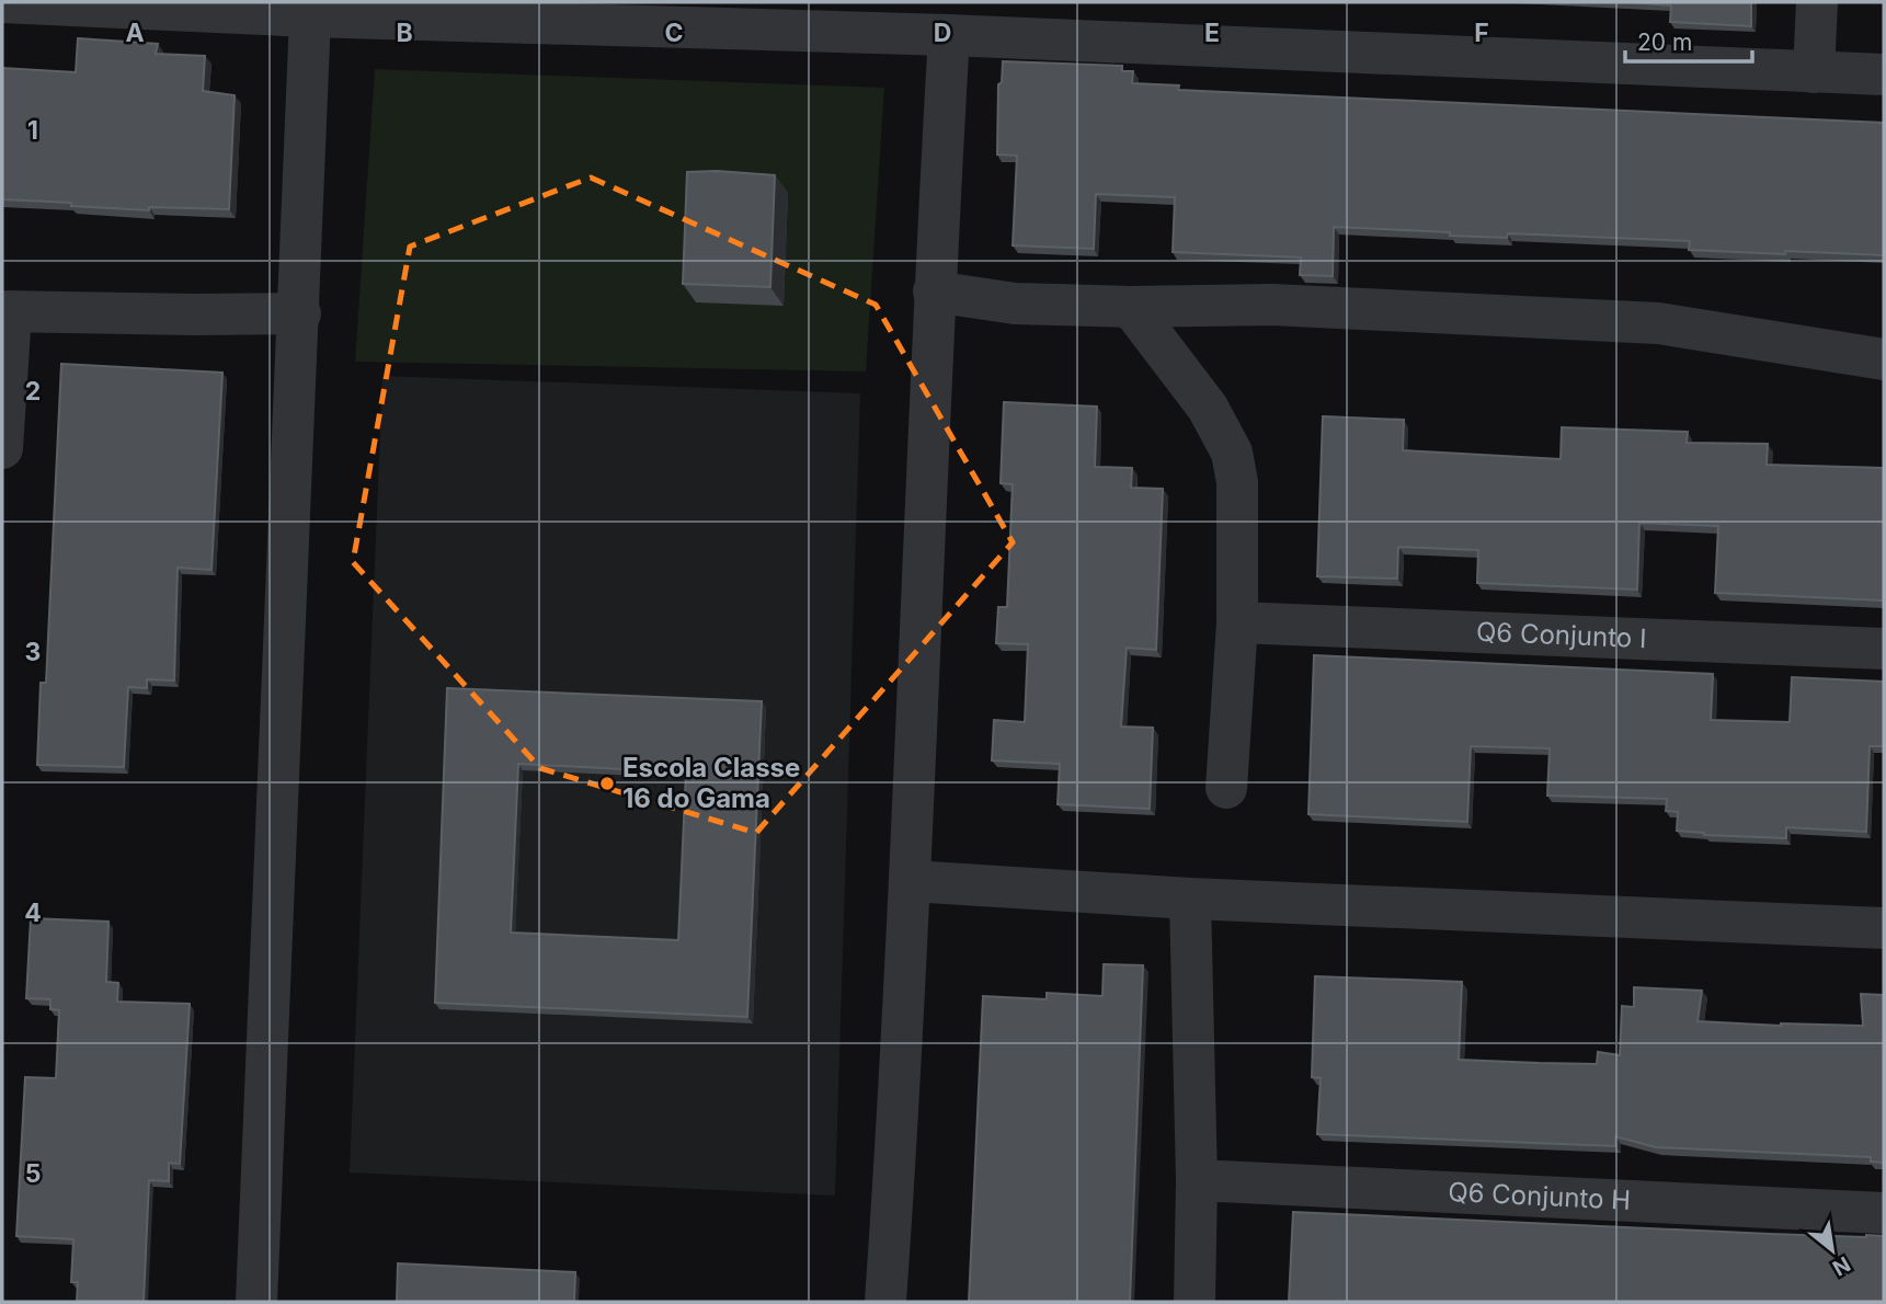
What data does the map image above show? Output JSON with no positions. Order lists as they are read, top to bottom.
{
  "streets": {
    "street": ["Q6 Conjunto I", "Q6 Conjunto H"]
  },
  "places": ["Escola Classe 16 do Gama"],
  "scale_bar": "20 m",
  "north": "bottom right",
  "grid": {
    "columns": [
      "A",
      "B",
      "C",
      "D",
      "E",
      "F"
    ],
    "rows": [
      "1",
      "2",
      "3",
      "4",
      "5"
    ]
  }
}
